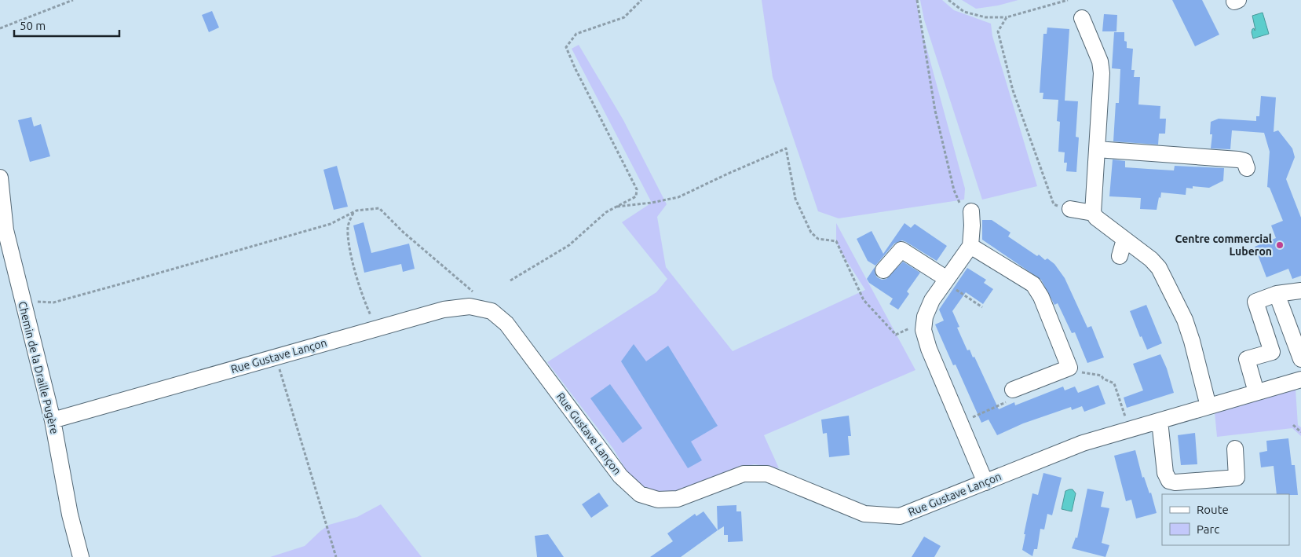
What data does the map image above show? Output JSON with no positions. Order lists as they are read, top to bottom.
{
  "streets": {
    "street": ["Rue Gustave Lançon", "Chemin de la Draille Pugère"]
  },
  "crossings": [
    ["Rue Gustave Lançon", "Chemin de la Draille Pugère"]
  ],
  "places": ["Centre commercial Luberon"],
  "legend": ["Route", "Parc"],
  "scale_bar": "50 m"
}
